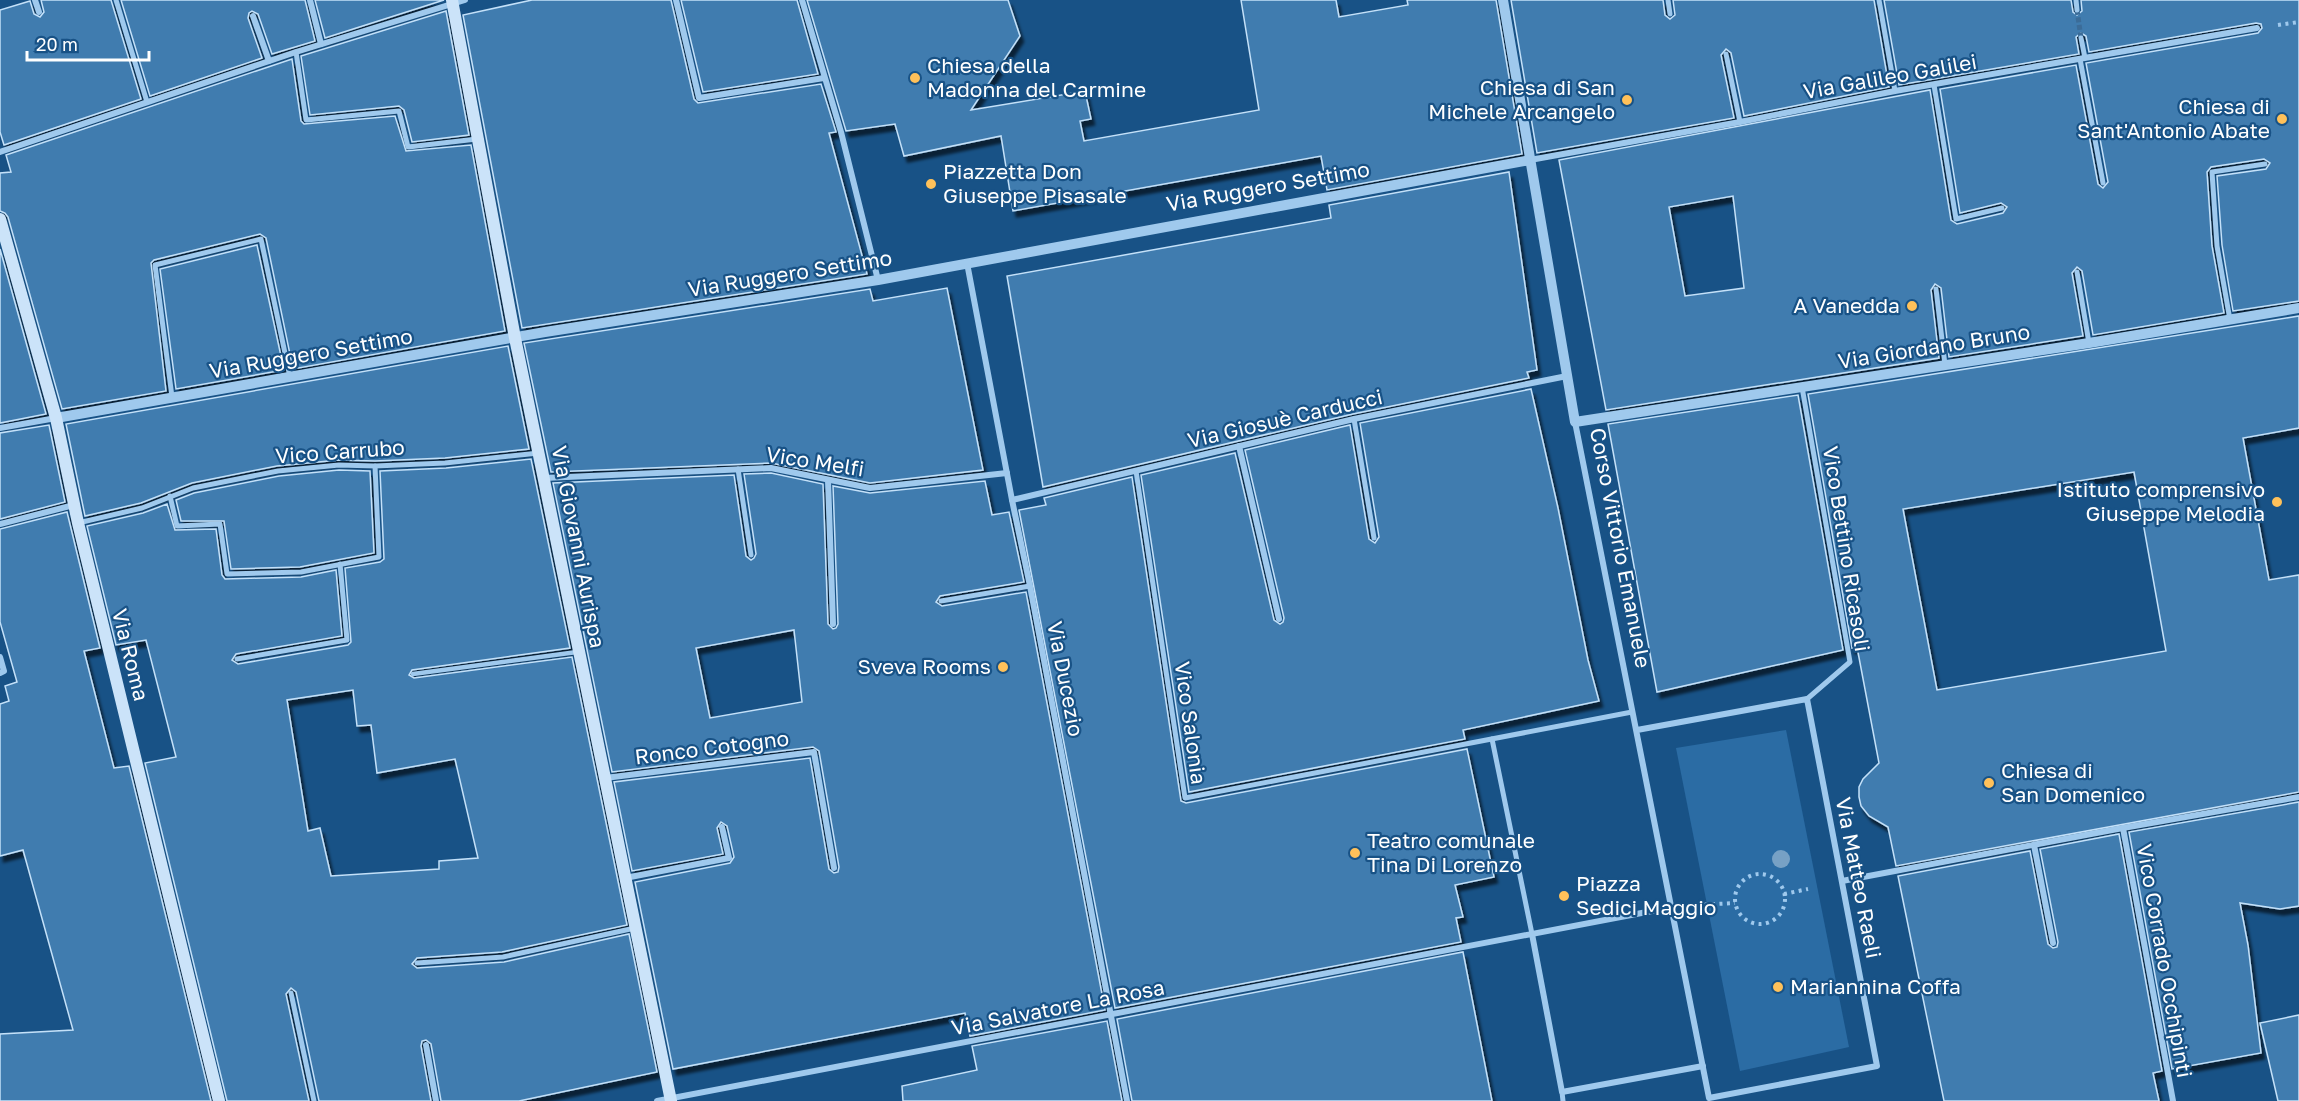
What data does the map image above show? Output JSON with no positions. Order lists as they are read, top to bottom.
{
  "streets": {
    "main road": ["Via Giovanni Aurispa", "Via Roma"],
    "street": [
      "Via Galileo Galilei",
      "Via Ruggero Settimo",
      "Via Giordano Bruno",
      "Via Giosuè Carducci",
      "Vico Carrubo",
      "Vico Melfi",
      "Corso Vittorio Emanuele",
      "Vico Bettino Ricasoli",
      "Via Ducezio",
      "Vico Salonia",
      "Ronco Cotogno",
      "Via Matteo Raeli",
      "Vico Corrado Occhipinti",
      "Via Salvatore La Rosa"
    ]
  },
  "crossings": [
    ["Via Galileo Galilei", "Via Ruggero Settimo"],
    ["Via Galileo Galilei", "Corso Vittorio Emanuele"],
    ["Via Ruggero Settimo", "Via Giovanni Aurispa"],
    ["Via Ruggero Settimo", "Corso Vittorio Emanuele"],
    ["Via Ruggero Settimo", "Via Roma"],
    ["Via Ruggero Settimo", "Via Ducezio"],
    ["Via Giordano Bruno", "Corso Vittorio Emanuele"],
    ["Via Giordano Bruno", "Vico Bettino Ricasoli"],
    ["Via Giosuè Carducci", "Corso Vittorio Emanuele"],
    ["Via Giosuè Carducci", "Via Ducezio"],
    ["Via Giosuè Carducci", "Vico Salonia"],
    ["Vico Carrubo", "Via Giovanni Aurispa"],
    ["Vico Carrubo", "Via Roma"],
    ["Vico Melfi", "Via Giovanni Aurispa"],
    ["Vico Melfi", "Via Ducezio"],
    ["Via Giovanni Aurispa", "Ronco Cotogno"],
    ["Via Giovanni Aurispa", "Via Salvatore La Rosa"],
    ["Corso Vittorio Emanuele", "Via Matteo Raeli"],
    ["Corso Vittorio Emanuele", "Via Salvatore La Rosa"],
    ["Vico Bettino Ricasoli", "Via Matteo Raeli"],
    ["Via Ducezio", "Via Salvatore La Rosa"]
  ],
  "places": [
    "Chiesa della Madonna del Carmine",
    "Chiesa di San Michele Arcangelo",
    "Chiesa di Sant'Antonio Abate",
    "Piazzetta Don Giuseppe Pisasale",
    "A Vanedda",
    "Istituto comprensivo Giuseppe Melodia",
    "Sveva Rooms",
    "Chiesa di San Domenico",
    "Teatro comunale Tina Di Lorenzo",
    "Piazza Sedici Maggio",
    "Mariannina Coffa"
  ],
  "scale_bar": "20 m"
}
